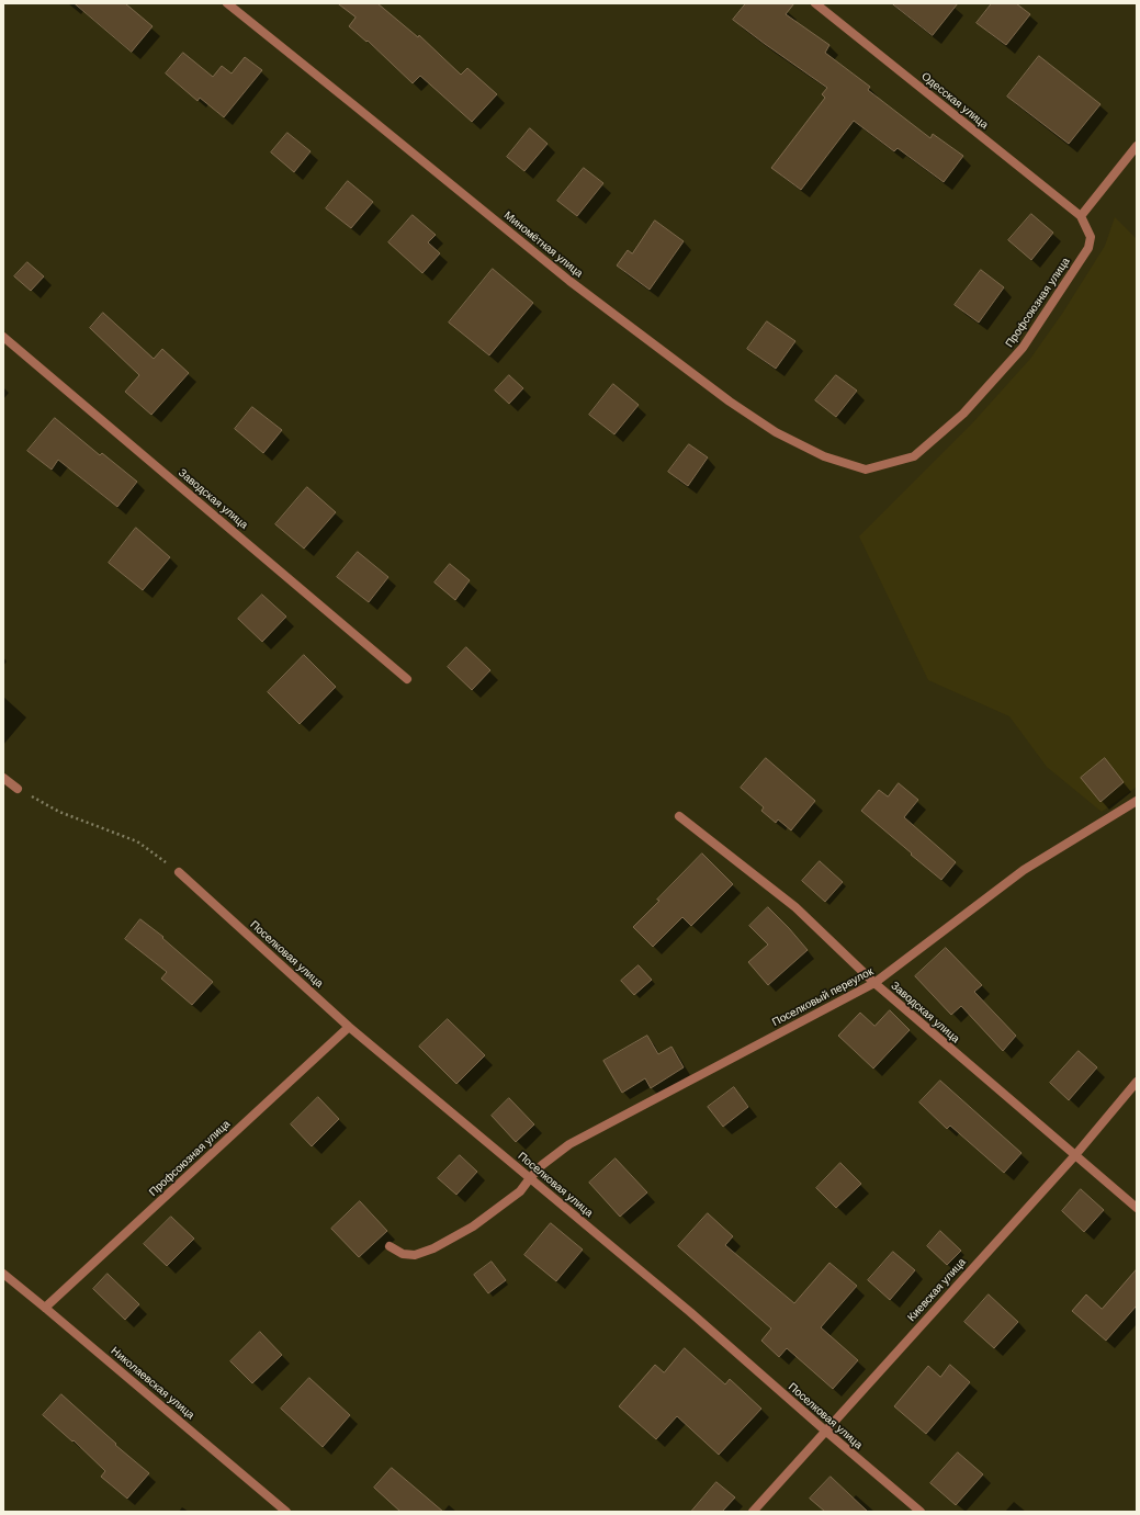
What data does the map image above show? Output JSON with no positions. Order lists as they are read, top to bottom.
{
  "streets": {
    "street": [
      "Одесская улица",
      "Миномётная улица",
      "Профсоюзная улица",
      "Заводская улица",
      "Поселковая улица",
      "Поселковый переулок",
      "Киевская улица",
      "Николаевская улица"
    ]
  },
  "crossings": [
    ["Одесская улица", "Профсоюзная улица"],
    ["Миномётная улица", "Профсоюзная улица"],
    ["Профсоюзная улица", "Поселковая улица"],
    ["Профсоюзная улица", "Николаевская улица"],
    ["Заводская улица", "Поселковый переулок"],
    ["Заводская улица", "Киевская улица"],
    ["Поселковая улица", "Поселковый переулок"],
    ["Поселковая улица", "Киевская улица"]
  ]
}
